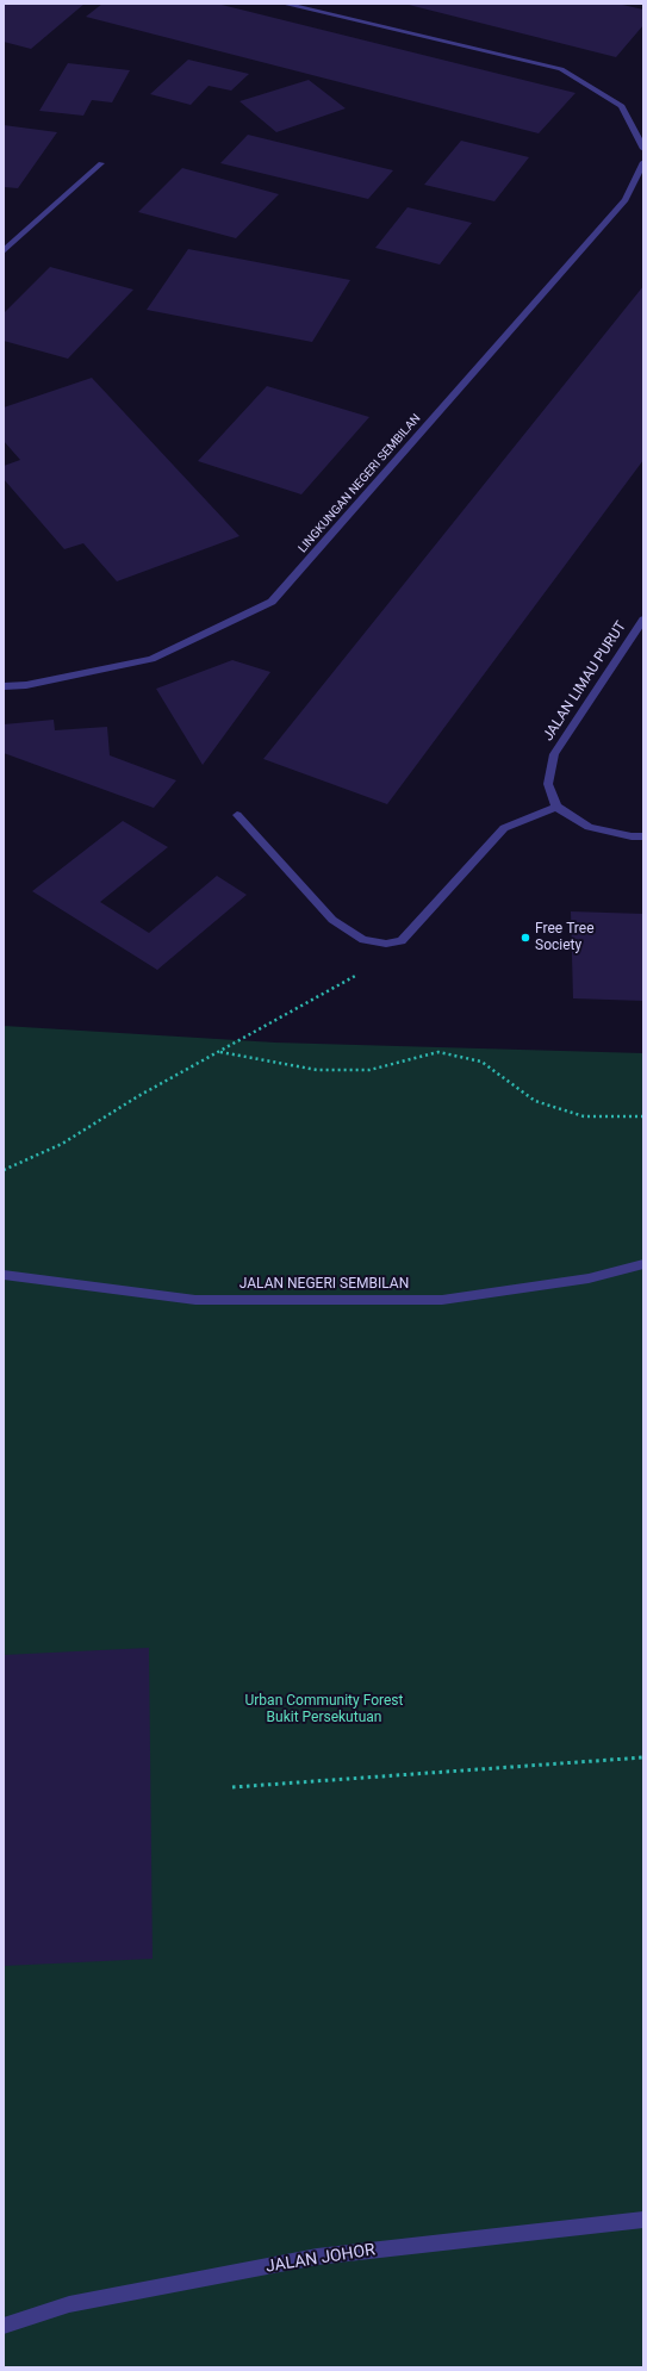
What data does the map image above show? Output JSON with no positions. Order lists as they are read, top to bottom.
{
  "streets": {
    "street": [
      "LINGKUNGAN NEGERI SEMBILAN",
      "JALAN LIMAU PURUT",
      "JALAN NEGERI SEMBILAN",
      "JALAN JOHOR"
    ]
  },
  "parks": ["Urban Community Forest Bukit Persekutuan"],
  "places": ["Free Tree Society"]
}
